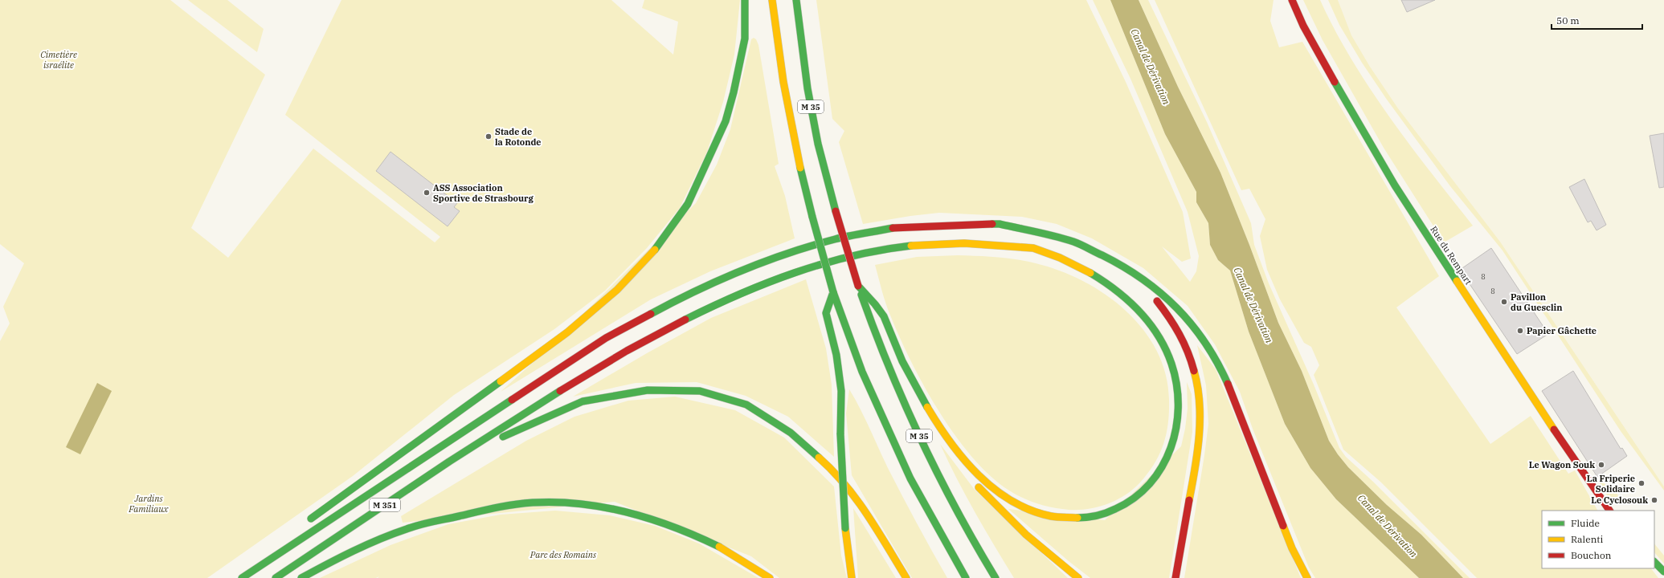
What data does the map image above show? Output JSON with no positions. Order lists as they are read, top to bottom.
{
  "streets": {
    "main road": ["M 35", "Rue du Rempart", "M 351"]
  },
  "water": ["Canal de Dérivation"],
  "parks": ["Cimetière israélite", "Jardins Familiaux", "Parc des Romains"],
  "places": [
    "Stade de la Rotonde",
    "ASS Association Sportive de Strasbourg",
    "Pavillon du Guesclin",
    "Papier Gâchette",
    "Le Wagon Souk",
    "La Friperie Solidaire",
    "Le Cyclosouk"
  ],
  "house_numbers": ["8", "8"],
  "legend": ["Fluide", "Ralenti", "Bouchon"],
  "scale_bar": "50 m"
}
